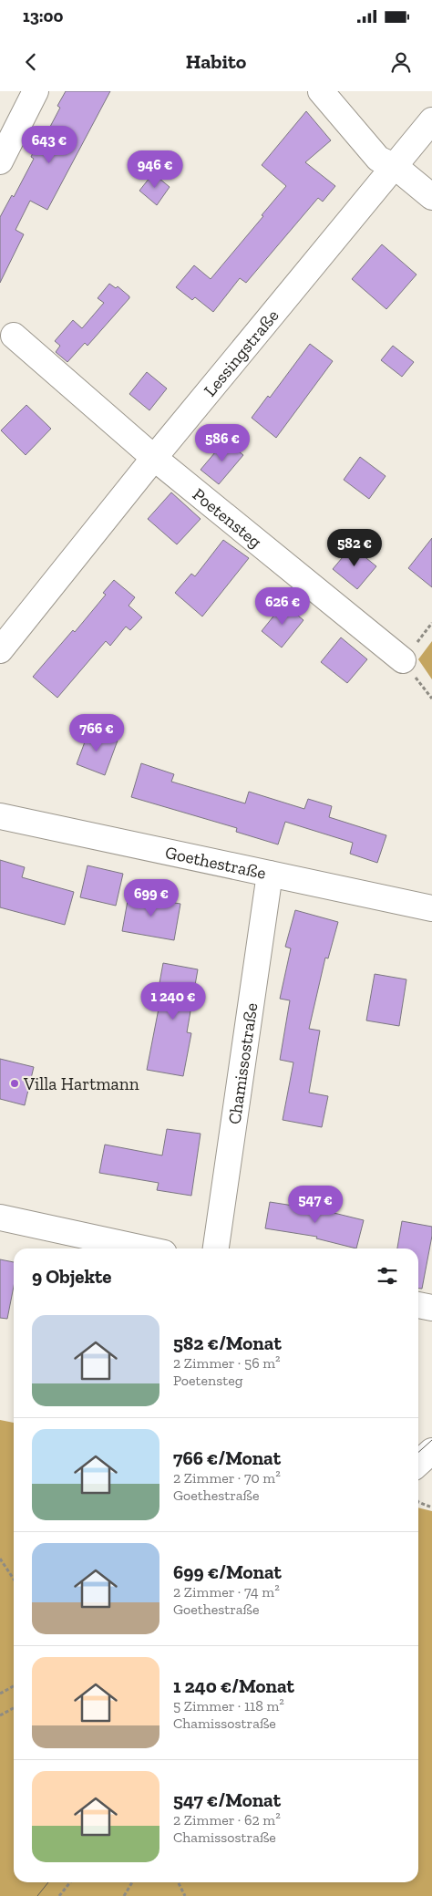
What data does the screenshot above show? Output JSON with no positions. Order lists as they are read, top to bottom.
{
  "streets": {
    "street": [
      "Lessingstraße",
      "Poetensteg",
      "Goethestraße",
      "Chamissostraße"
    ]
  },
  "crossings": [
    ["Lessingstraße", "Poetensteg"],
    ["Goethestraße", "Chamissostraße"]
  ],
  "places": ["Villa Hartmann"],
  "page": {
    "status": "13:00",
    "header": "Habito",
    "price": [
      "643 €",
      "946 €",
      "586 €",
      "582 €",
      "626 €",
      "766 €",
      "699 €",
      "1 240 €",
      "547 €"
    ],
    "heading": "9 Objekte",
    "list": [
      {
        "name": "582 €/Monat",
        "note": "2 Zimmer · 56 m² · Poetensteg"
      },
      {
        "name": "766 €/Monat",
        "note": "2 Zimmer · 70 m² · Goethestraße"
      },
      {
        "name": "699 €/Monat",
        "note": "2 Zimmer · 74 m² · Goethestraße"
      },
      {
        "name": "1 240 €/Monat",
        "note": "5 Zimmer · 118 m² · Chamissostraße"
      },
      {
        "name": "547 €/Monat",
        "note": "2 Zimmer · 62 m² · Chamissostraße"
      }
    ]
  }
}
